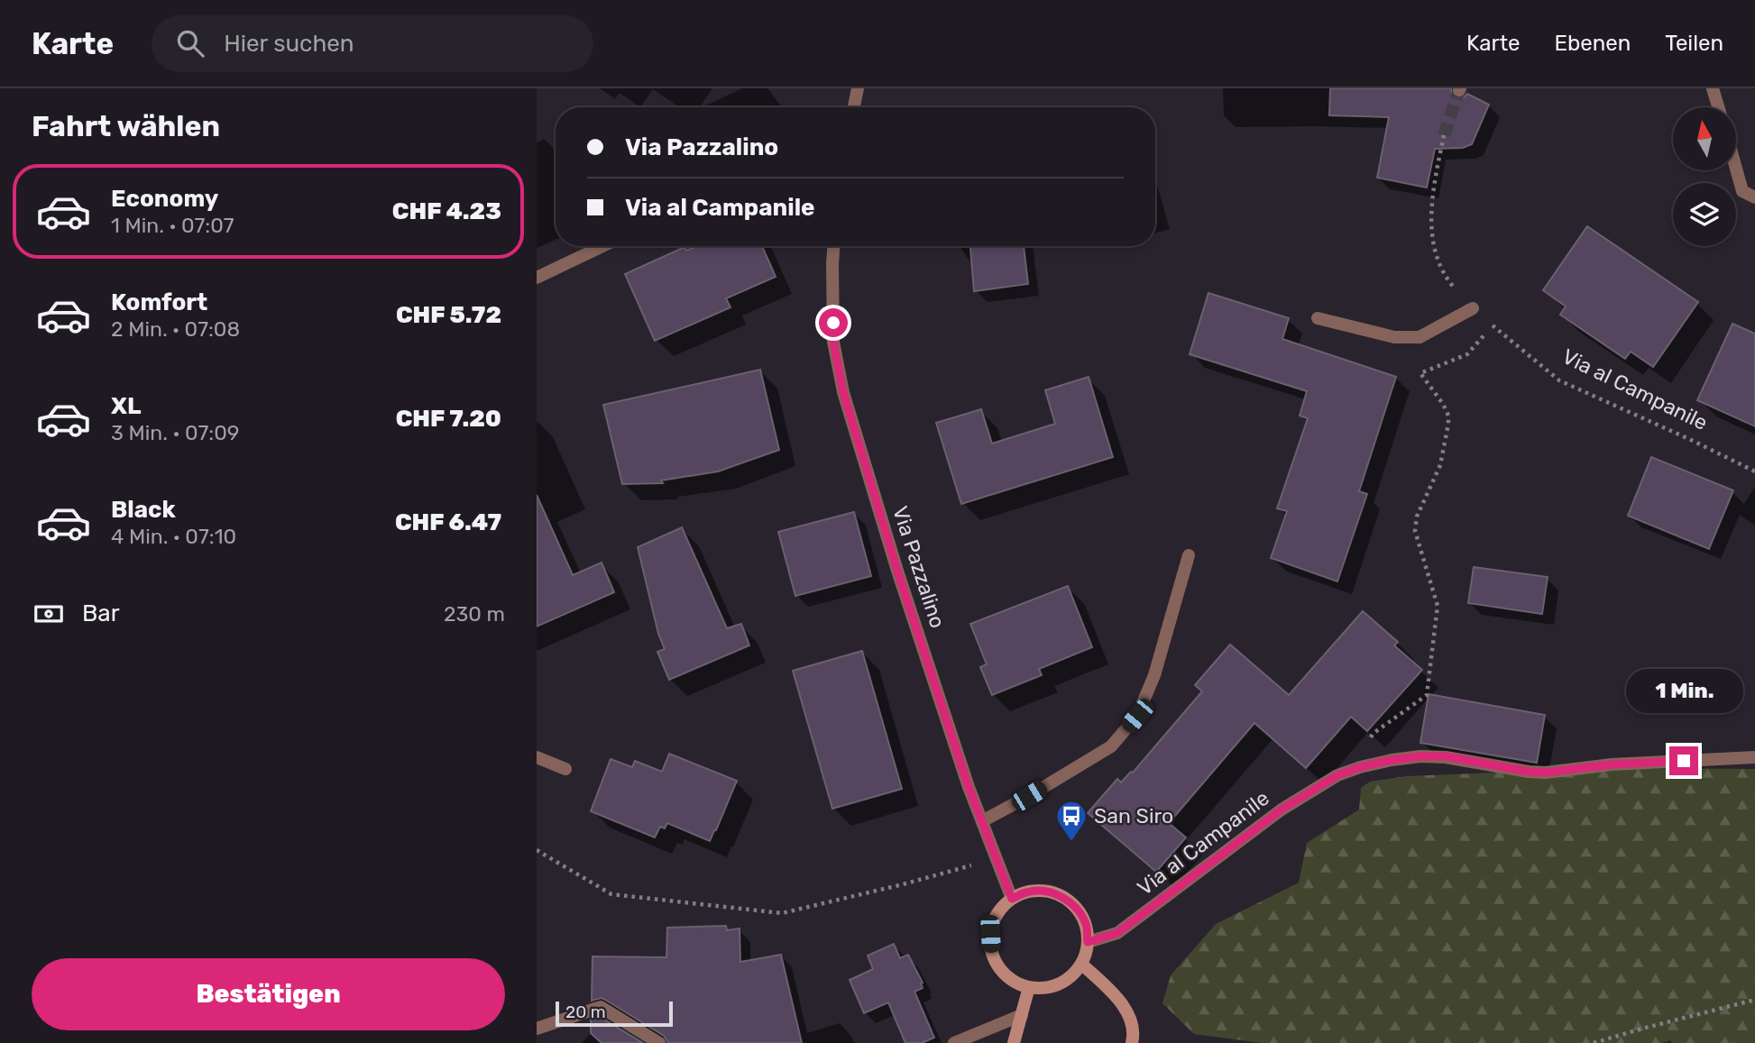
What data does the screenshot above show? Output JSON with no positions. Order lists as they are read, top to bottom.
{
  "streets": {
    "street": ["Via al Campanile", "Via Pazzalino"]
  },
  "crossings": [
    ["Via al Campanile", "Via Pazzalino"]
  ],
  "places": {
    "bus stop": ["San Siro"]
  },
  "scale_bar": "20 m",
  "north": "top",
  "page": {
    "header": "Karte",
    "search": "Hier suchen",
    "nav": ["Karte", "Ebenen", "Teilen"],
    "heading": "Fahrt wählen",
    "banner": ["Via Pazzalino", "Via al Campanile"],
    "list": [
      {
        "name": "Economy",
        "note": "1 Min. · 07:07",
        "value": "CHF 4.23"
      },
      {
        "name": "Komfort",
        "note": "2 Min. · 07:08",
        "value": "CHF 5.72"
      },
      {
        "name": "XL",
        "note": "3 Min. · 07:09",
        "value": "CHF 7.20"
      },
      {
        "name": "Black",
        "note": "4 Min. · 07:10",
        "value": "CHF 6.47"
      }
    ],
    "pay": ["Bar", "230 m"],
    "bubble": "1 Min.",
    "buttons": "Bestätigen",
    "scale": "20 m"
  }
}
